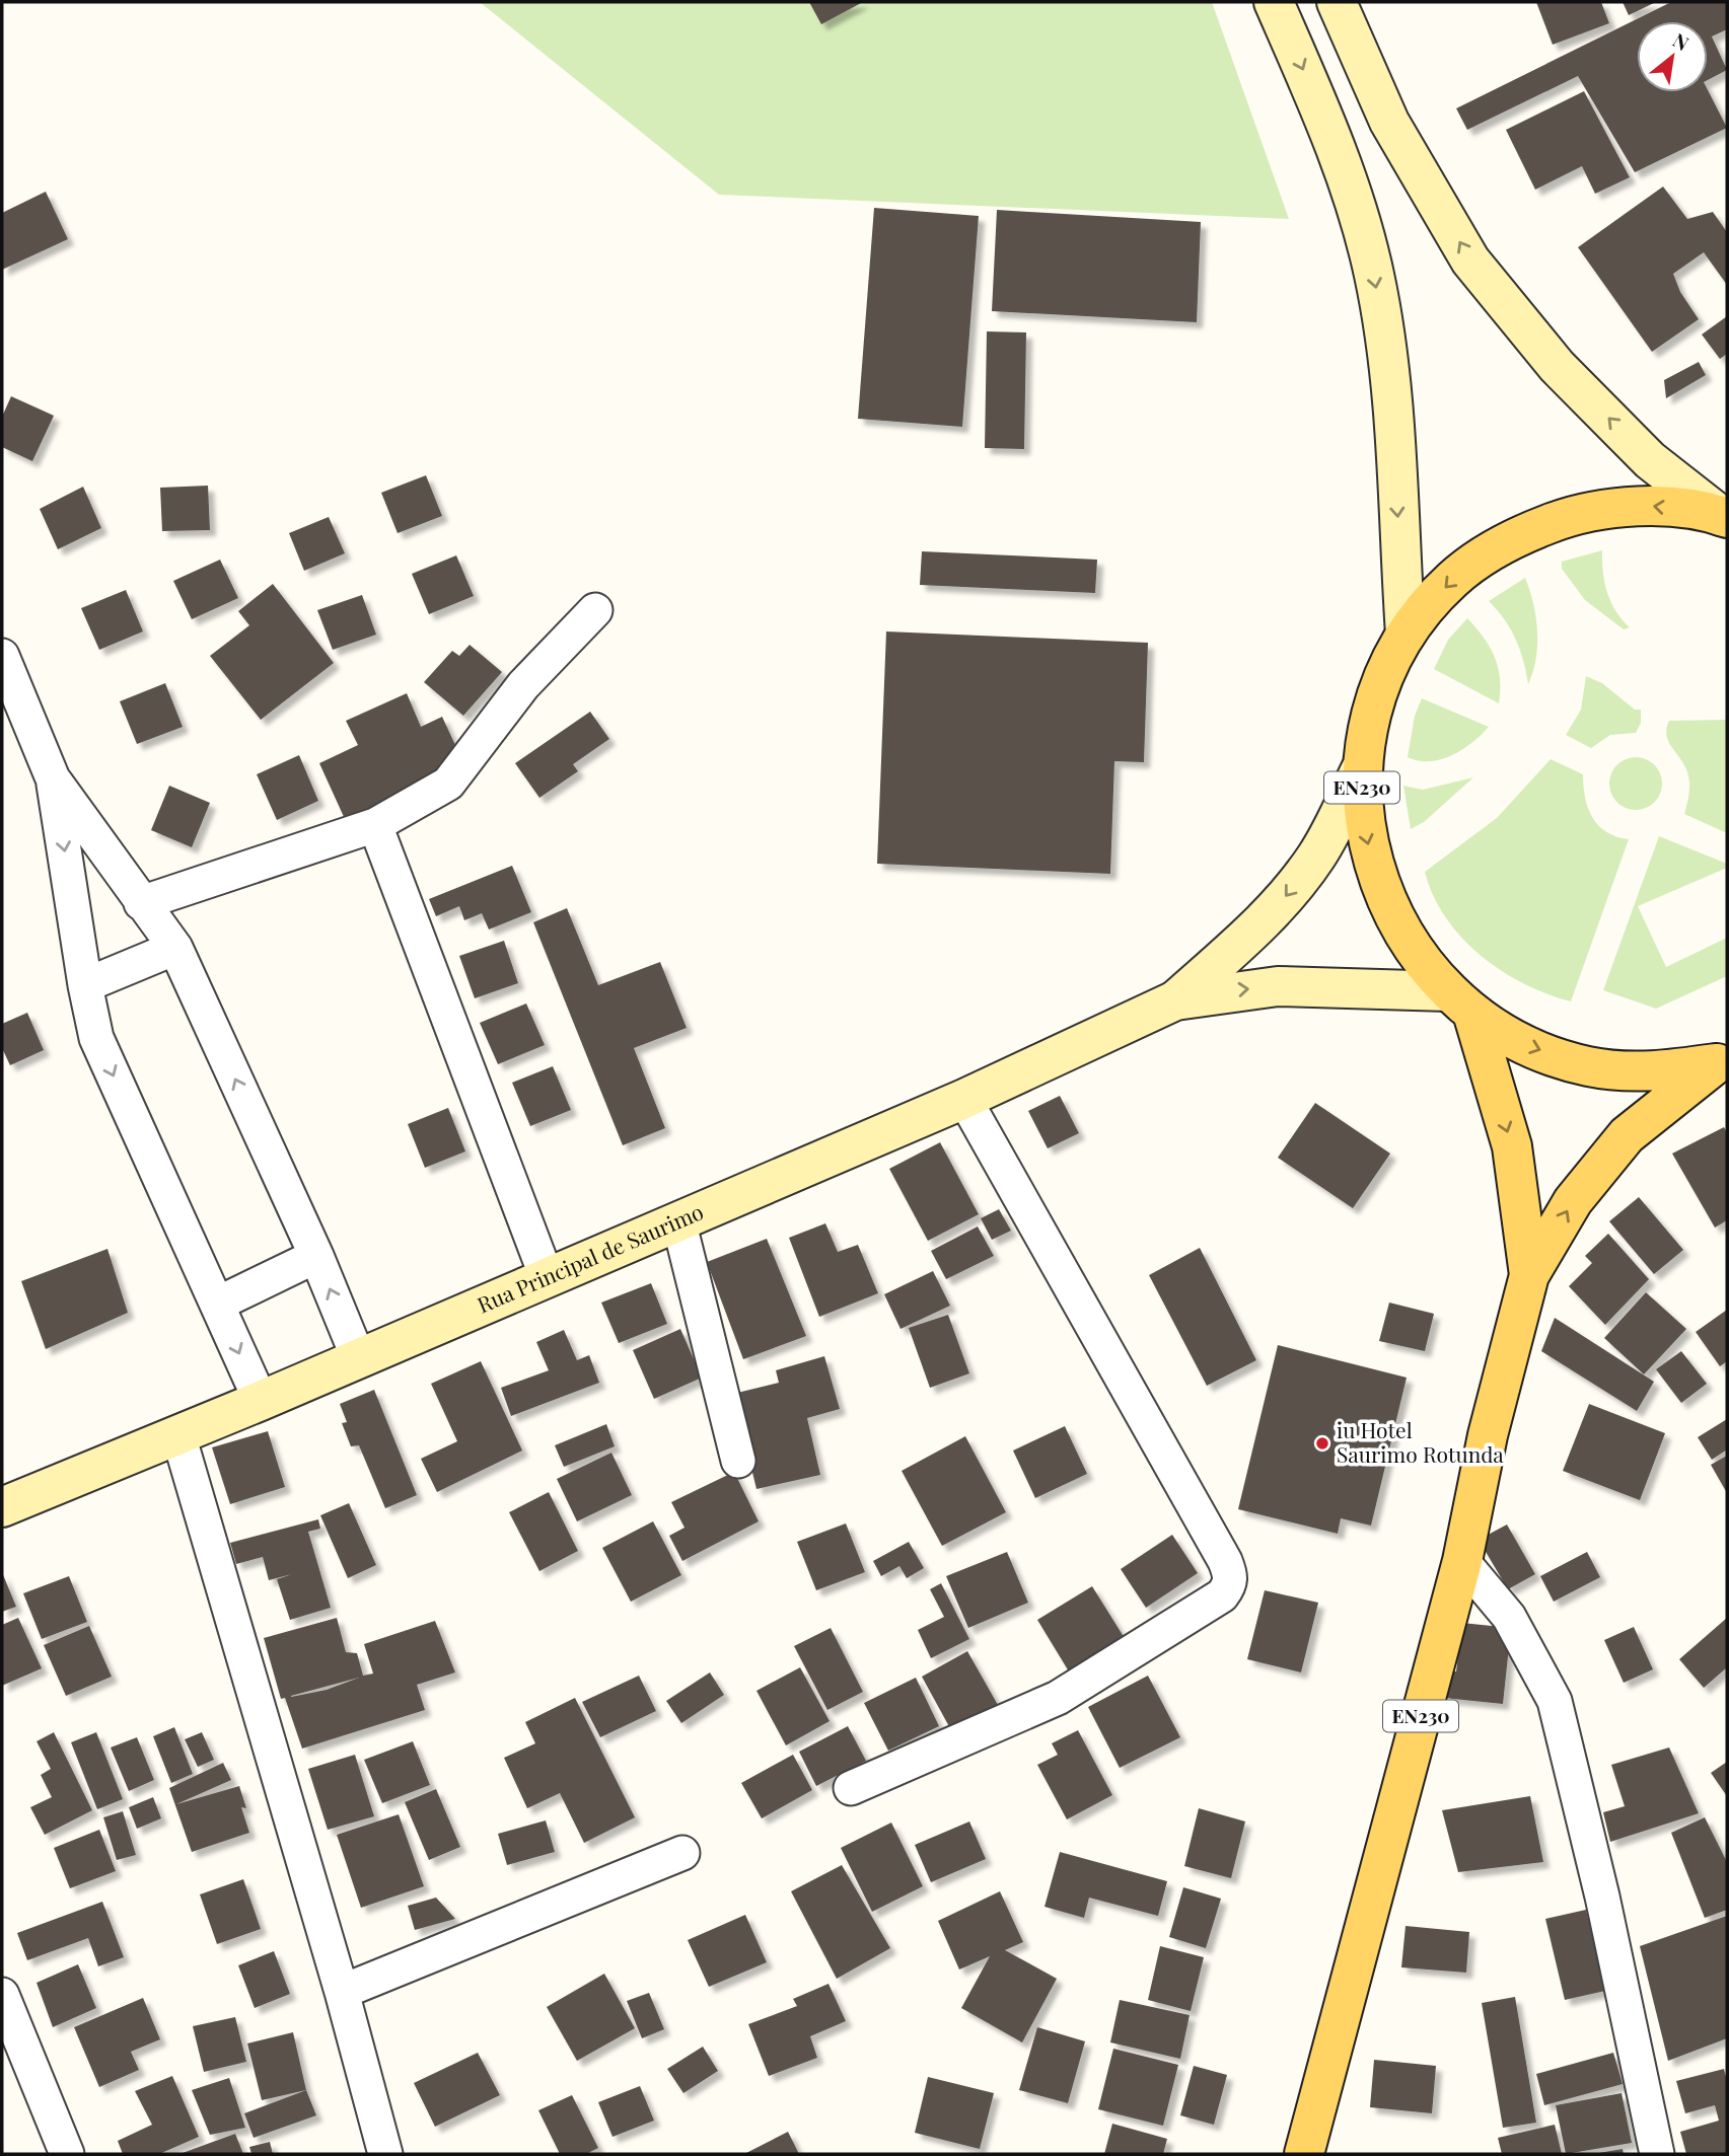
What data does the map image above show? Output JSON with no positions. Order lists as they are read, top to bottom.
{
  "streets": {
    "main road": ["EN230"],
    "street": ["Rua Principal de Saurimo"]
  },
  "places": ["iu Hotel Saurimo Rotunda"],
  "north": "top right"
}
